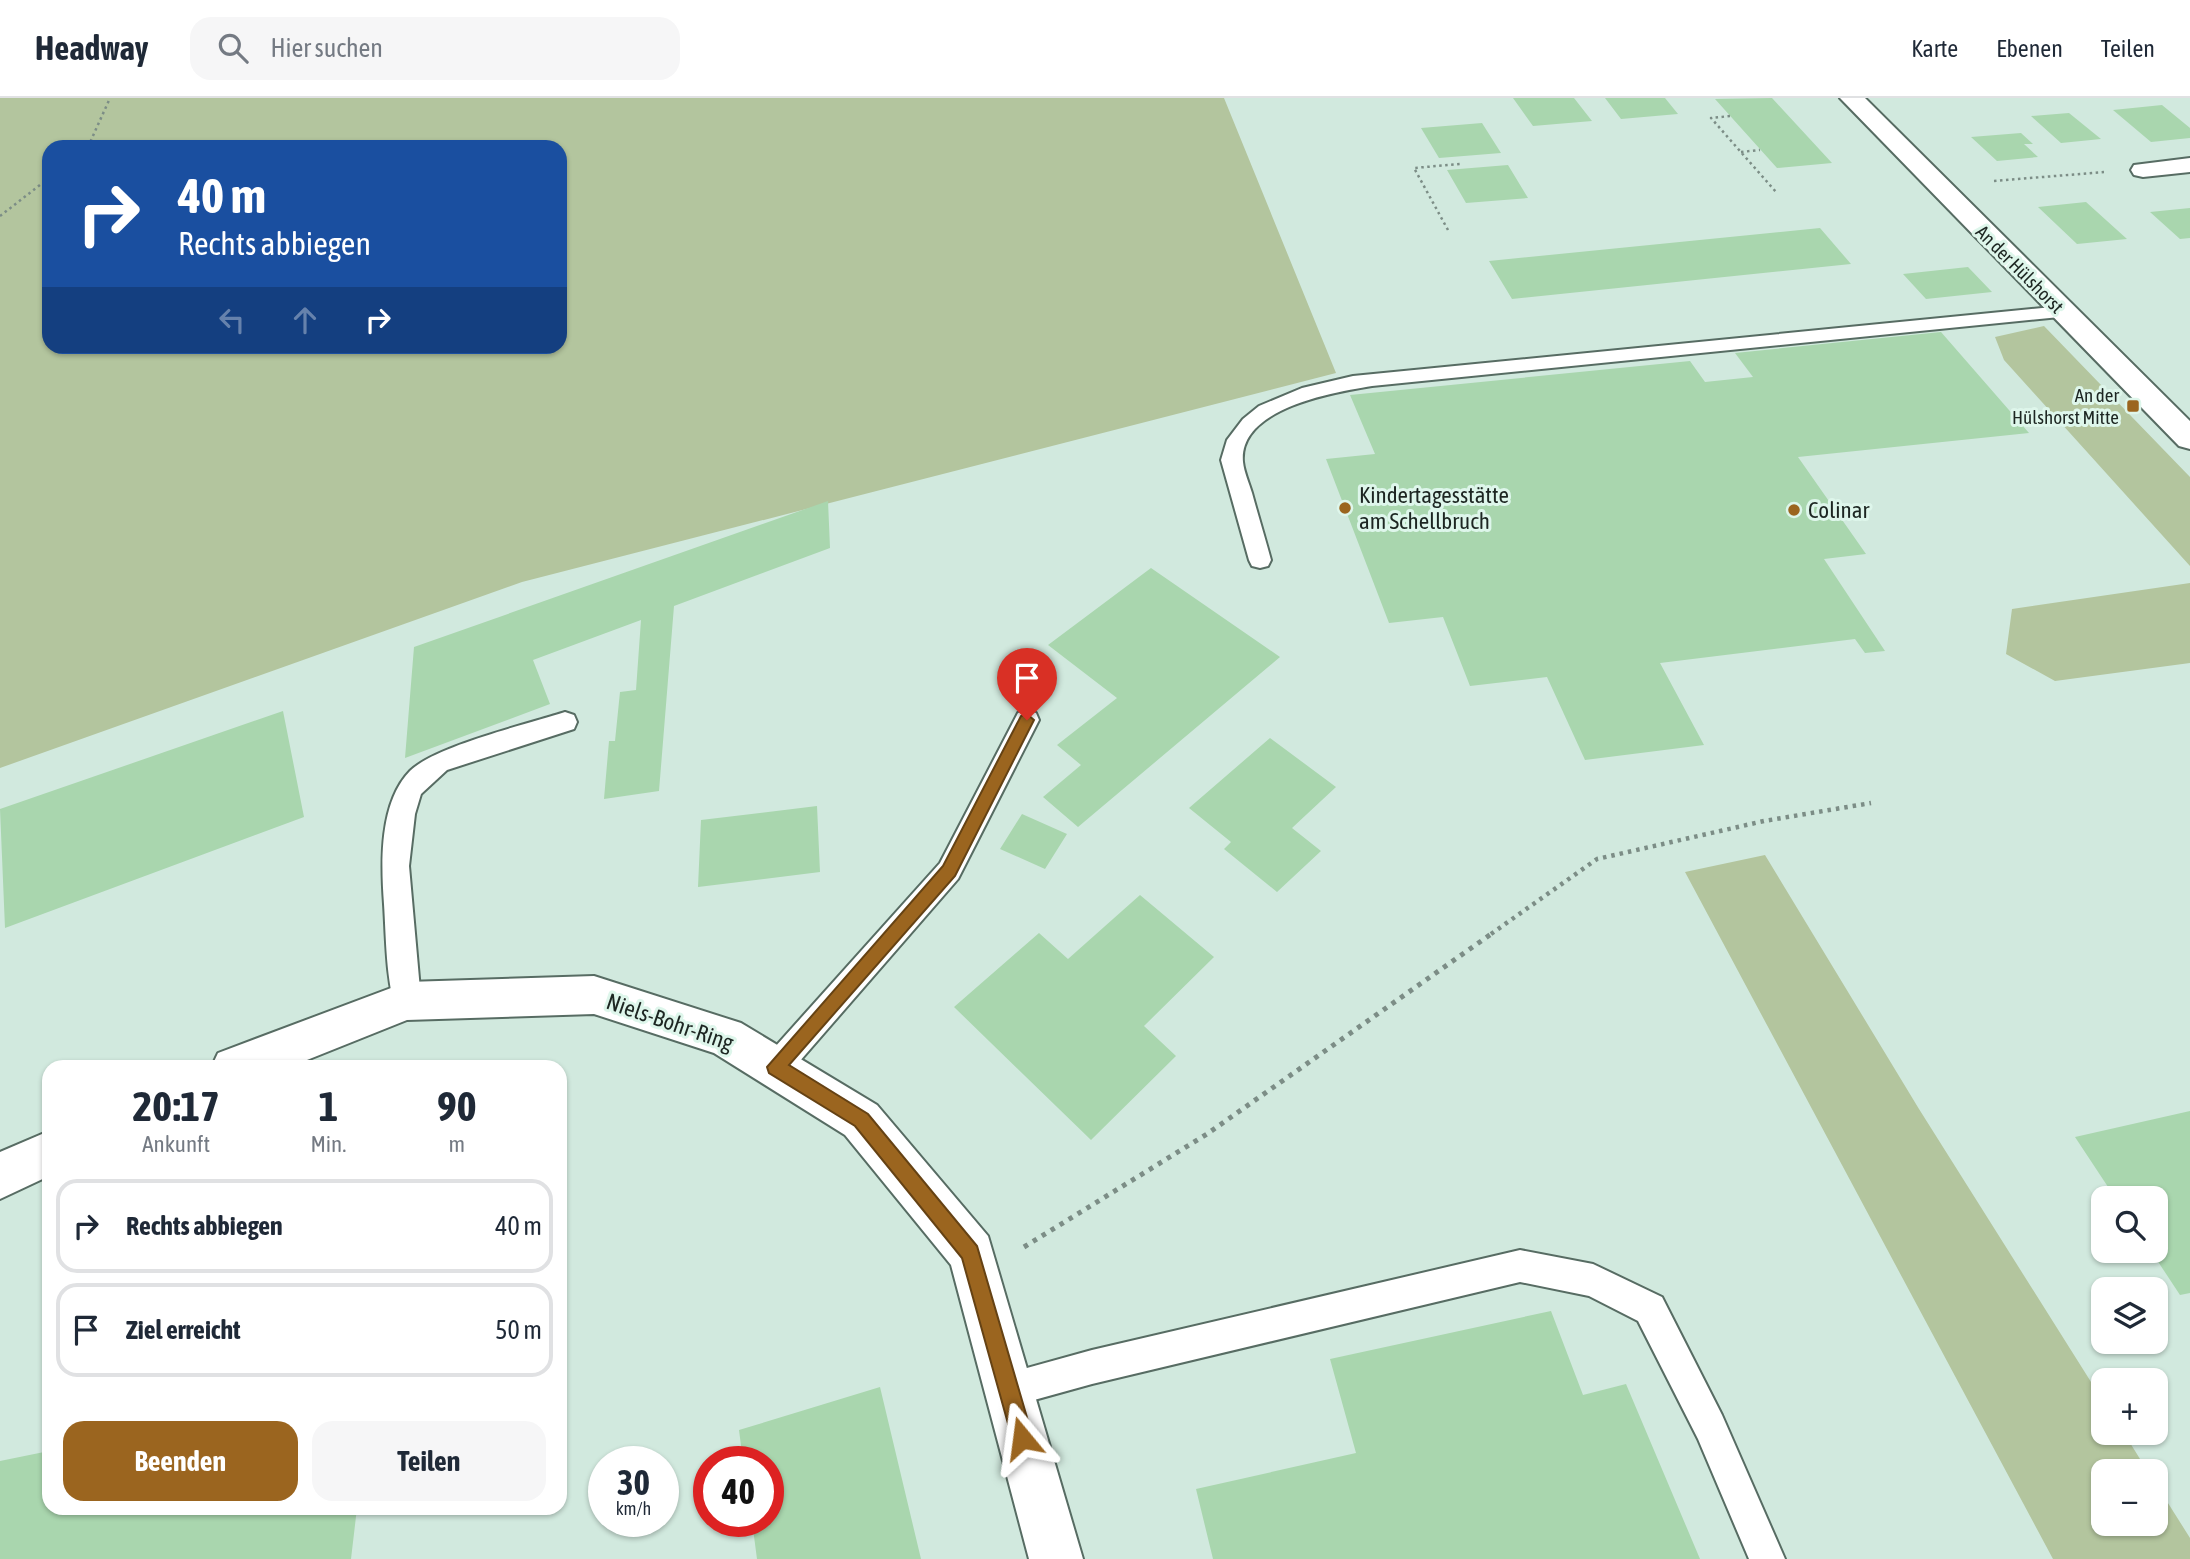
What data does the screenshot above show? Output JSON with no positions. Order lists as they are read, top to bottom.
{
  "streets": {
    "street": ["An der Hülshorst", "Niels-Bohr-Ring"]
  },
  "places": {
    "transit": ["An der Hülshorst Mitte"],
    "other": ["Kindertagesstätte am Schellbruch", "Colinar"]
  },
  "page": {
    "header": "Headway",
    "search": "Hier suchen",
    "nav": ["Karte", "Ebenen", "Teilen"],
    "turn": ["40 m", "Rechts abbiegen"],
    "eta": [
      "20:17",
      "Ankunft",
      "1",
      "Min.",
      "90",
      "m"
    ],
    "list": [
      {
        "name": "Rechts abbiegen",
        "value": "40 m"
      },
      {
        "name": "Ziel erreicht",
        "value": "50 m"
      }
    ],
    "map_buttons": ["+", "−"],
    "buttons": ["Beenden", "Teilen"],
    "speed": "30 km/h",
    "limit": "40"
  }
}
